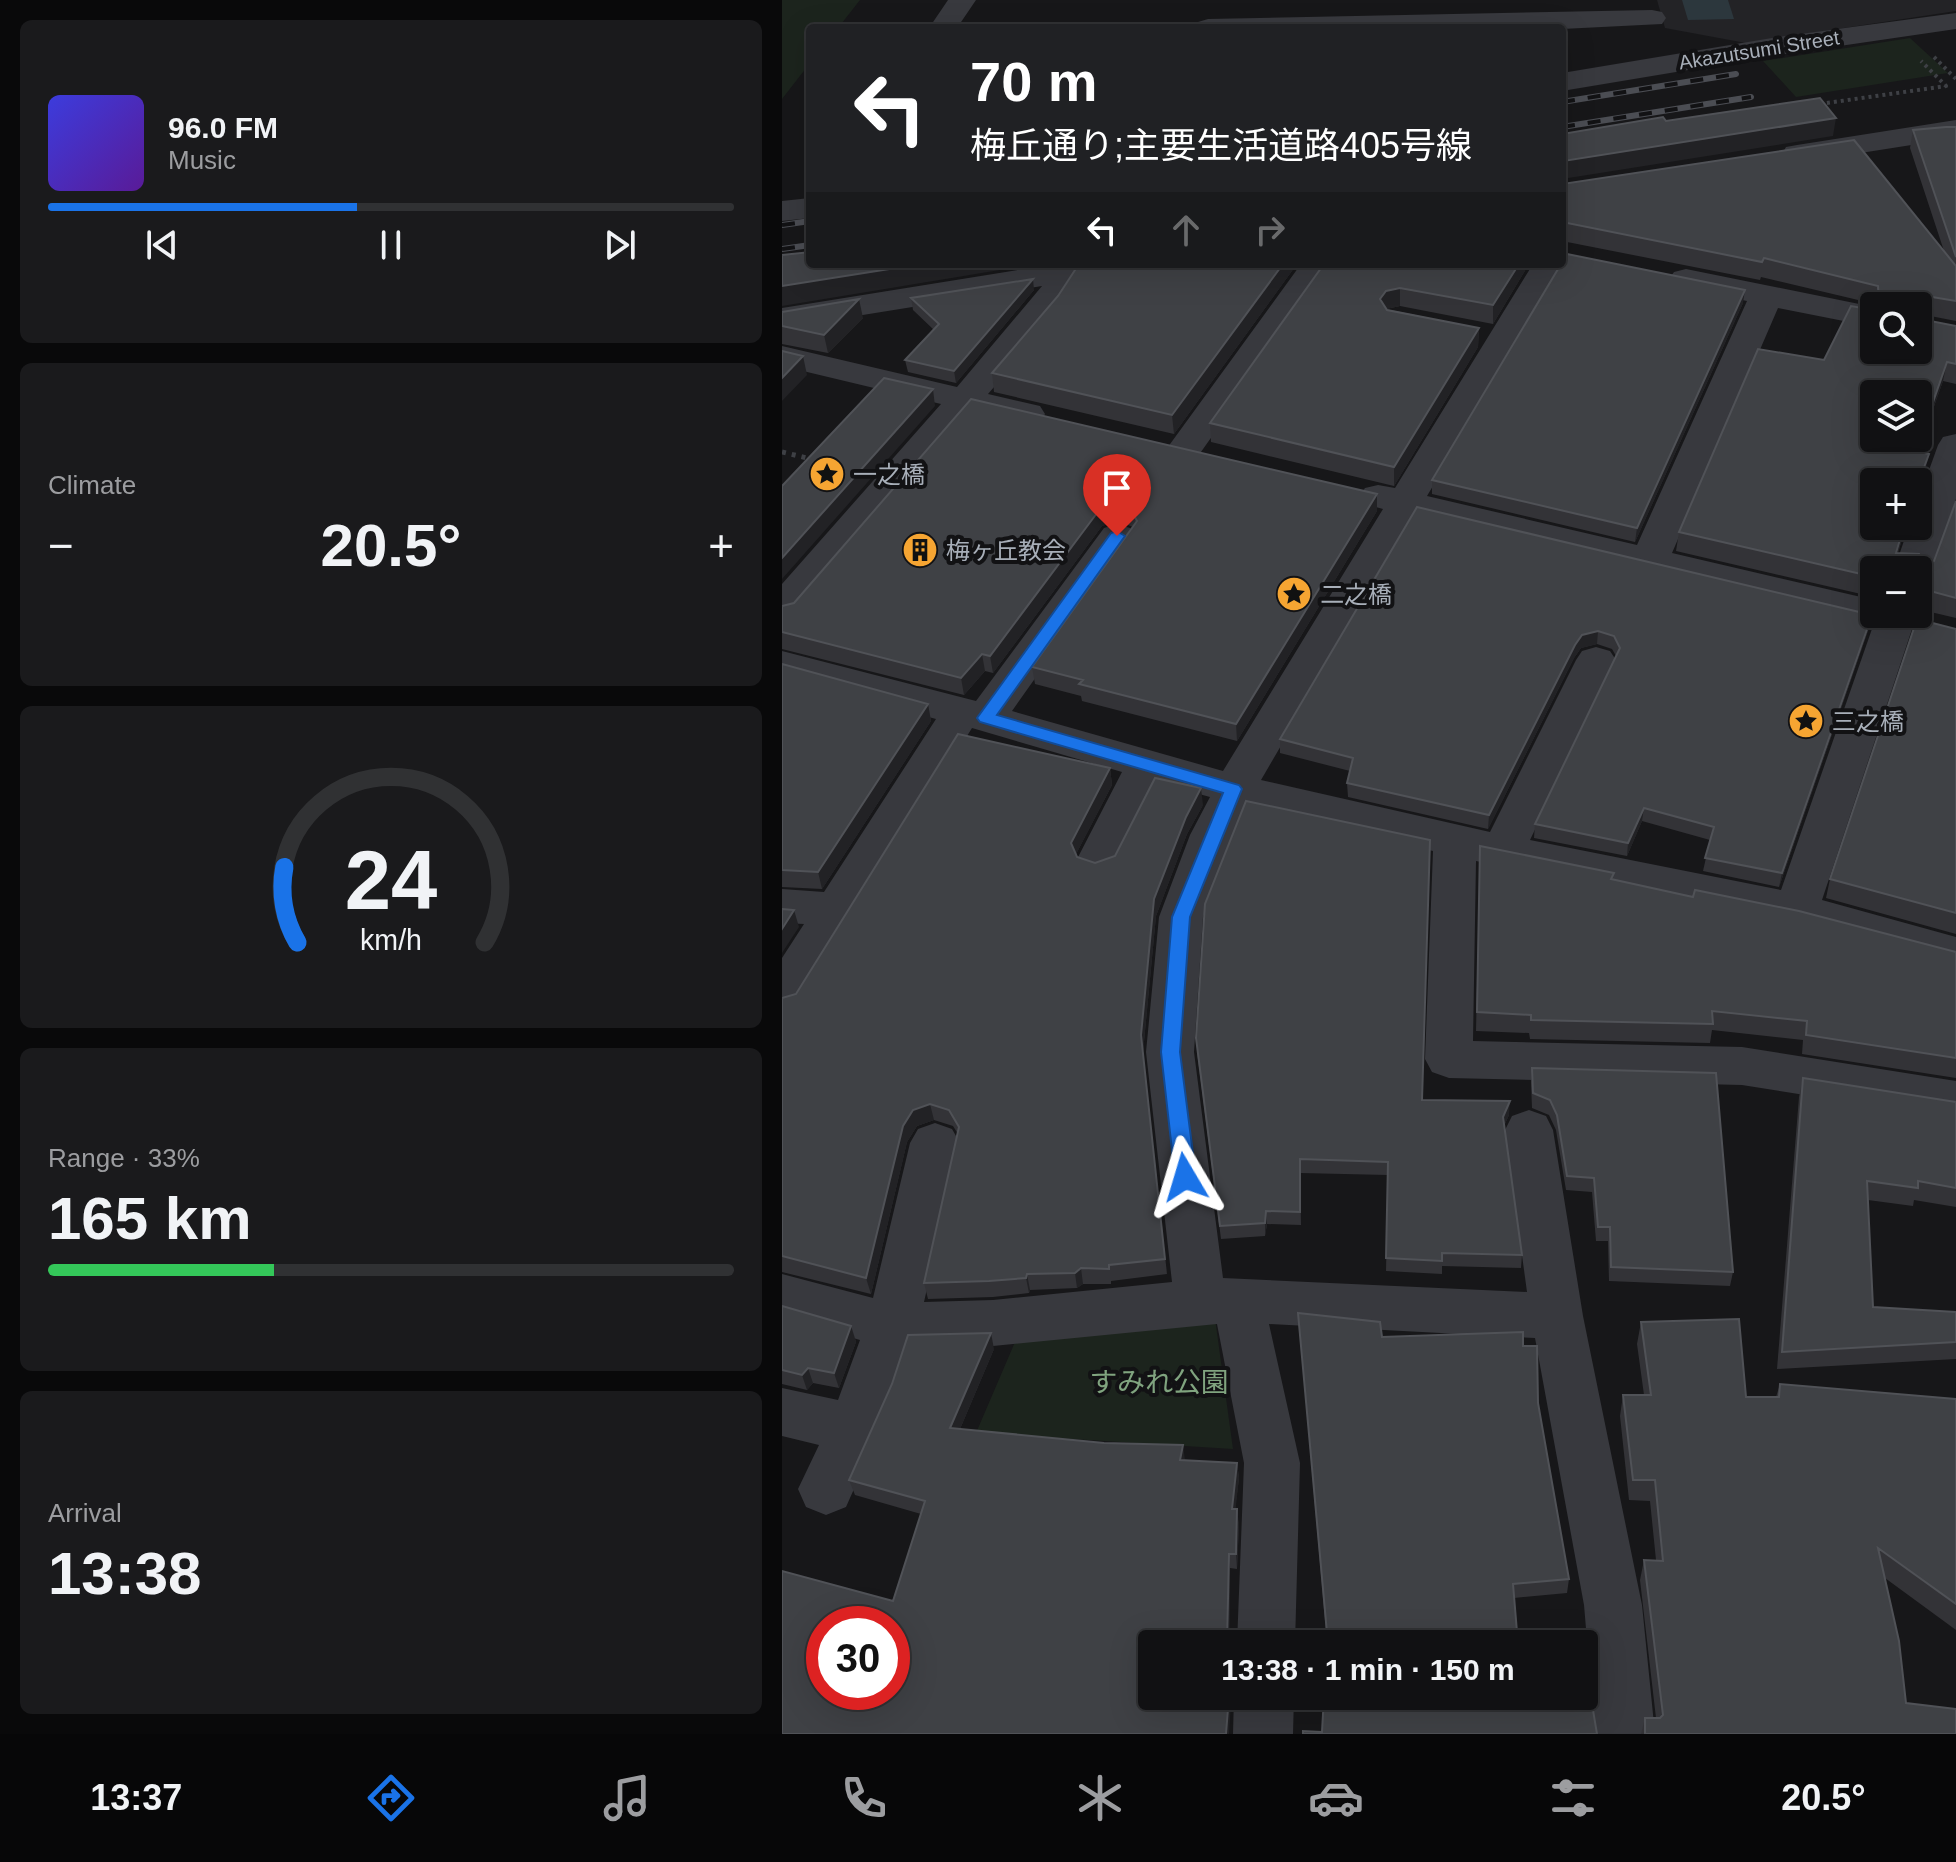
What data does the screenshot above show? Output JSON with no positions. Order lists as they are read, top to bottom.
{
  "streets": {
    "street": ["Akazutsumi Street"]
  },
  "parks": ["すみれ公園"],
  "places": {
    "place": ["一之橋", "二之橋", "三之橋"],
    "building": ["梅ヶ丘教会"]
  },
  "page": {
    "turn": ["70 m", "梅丘通り;主要生活道路405号線"],
    "song": ["96.0 FM", "Music"],
    "map_buttons": ["+", "−"],
    "tile": [
      "Climate",
      ["Range · 33%", "165 km"],
      ["Arrival", "13:38"]
    ],
    "heat": ["−", "20.5°", "+"],
    "limit": "30",
    "trip": "13:38 · 1 min · 150 m",
    "tabs": ["13:37", "20.5°"],
    "gauge": ["24", "km/h"]
  }
}
